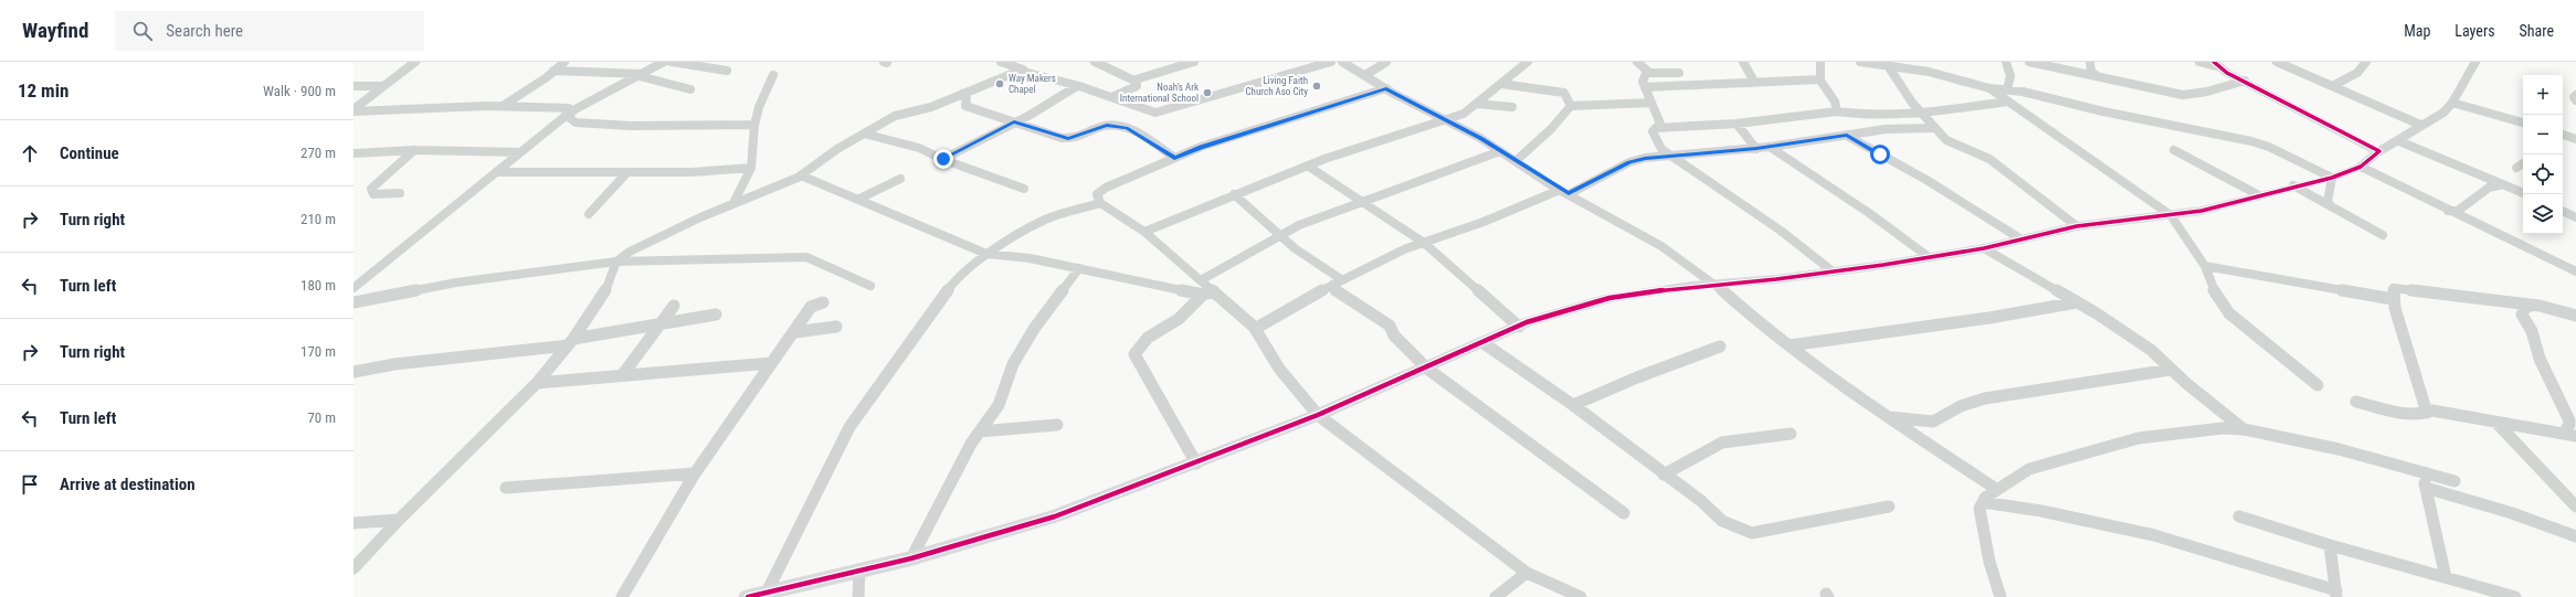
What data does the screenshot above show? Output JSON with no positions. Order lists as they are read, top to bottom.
{
  "places": ["Way Makers Chapel", "Living Faith Church Aso City", "Noah's Ark International School"],
  "page": {
    "header": "Wayfind",
    "search": "Search here",
    "nav": ["Map", "Layers", "Share"],
    "heading": ["12 min", "Walk · 900 m"],
    "map_buttons": ["+", "−"],
    "list": [
      ["Continue", "270 m"],
      ["Turn right", "210 m"],
      ["Turn left", "180 m"],
      ["Turn right", "170 m"],
      ["Turn left", "70 m"],
      "Arrive at destination"
    ]
  }
}
